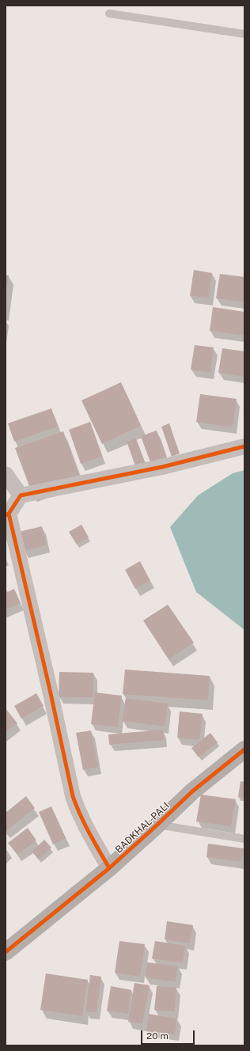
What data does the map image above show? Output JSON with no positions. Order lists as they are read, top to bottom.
{
  "streets": {
    "street": ["BADKHAL-PALI"]
  },
  "scale_bar": "20 m"
}
